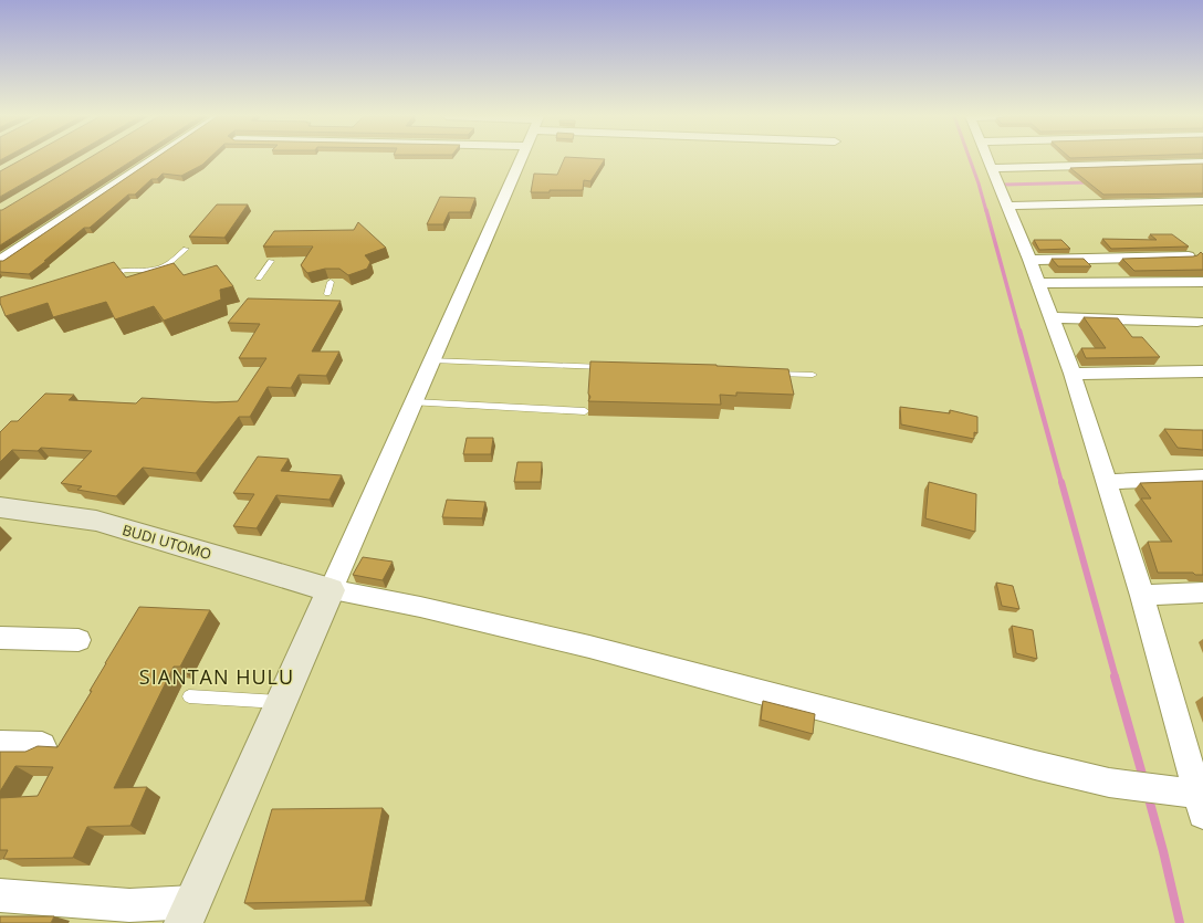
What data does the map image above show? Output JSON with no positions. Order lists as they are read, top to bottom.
{
  "streets": {
    "street": ["BUDI UTOMO"]
  },
  "districts": ["SIANTAN HULU"]
}
